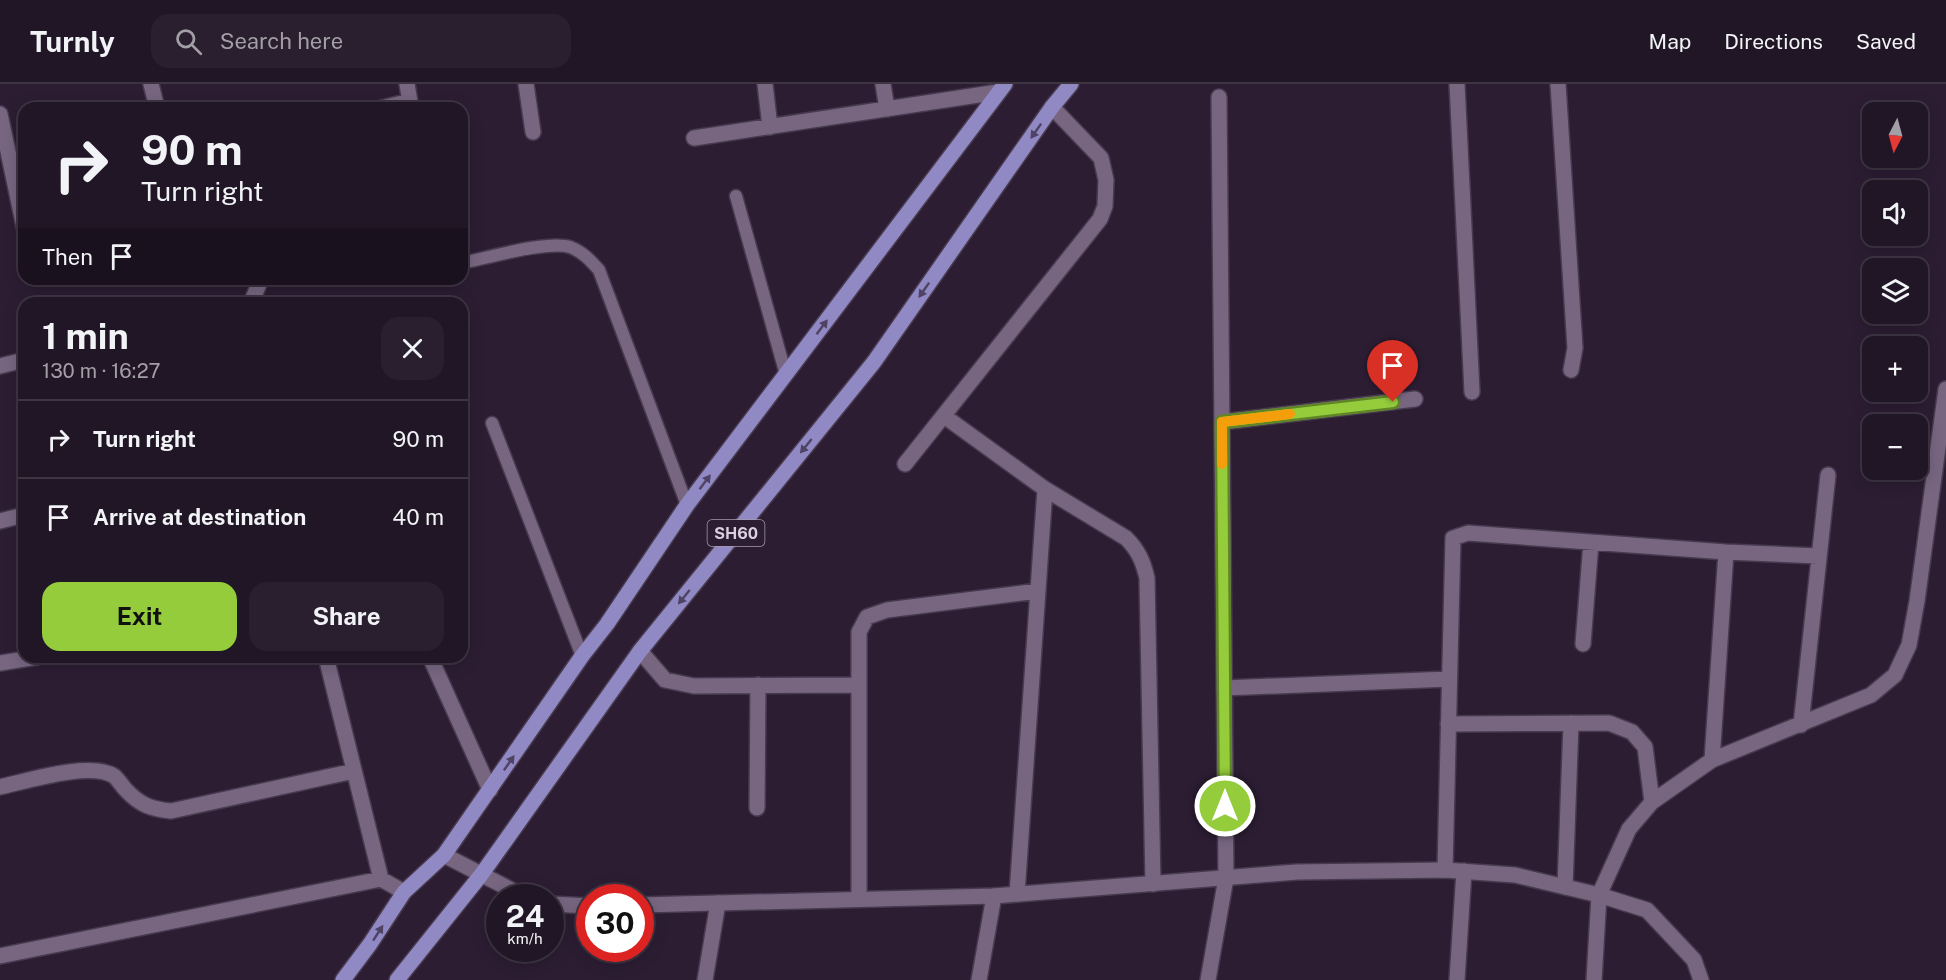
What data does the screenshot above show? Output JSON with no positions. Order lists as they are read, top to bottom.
{
  "streets": {
    "main road": ["SH60"]
  },
  "north": "bottom",
  "page": {
    "header": "Turnly",
    "search": "Search here",
    "nav": ["Map", "Directions", "Saved"],
    "map_buttons": ["+", "−"],
    "turn": ["90 m", "Turn right"],
    "then": "Then",
    "heading": ["1 min", "130 m · 16:27"],
    "list": [
      {
        "name": "Turn right",
        "value": "90 m"
      },
      {
        "name": "Arrive at destination",
        "value": "40 m"
      }
    ],
    "buttons": ["Exit", "Share"],
    "speed": "24 km/h",
    "limit": "30"
  }
}
